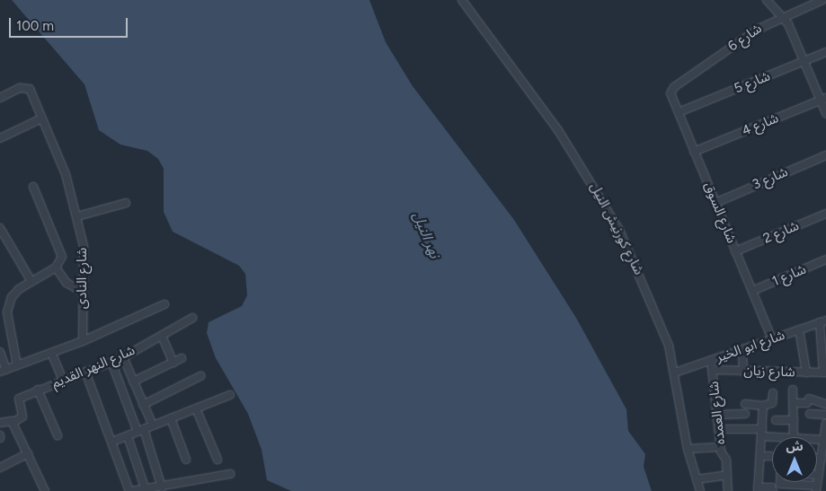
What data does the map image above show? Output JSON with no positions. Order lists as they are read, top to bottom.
{
  "streets": {
    "street": [
      "شارع 6",
      "شارع 5",
      "شارع 4",
      "شارع 3",
      "شارع السوق",
      "شارع كورنيش النيل",
      "شارع 2",
      "شارع 1",
      "شارع النادى",
      "شارع ابو الخير",
      "شارع النهر القديم",
      "شارع زيان",
      "شارع العمده"
    ]
  },
  "crossings": [
    ["شارع 6", "شارع السوق"],
    ["شارع 5", "شارع السوق"],
    ["شارع 4", "شارع السوق"],
    ["شارع 3", "شارع السوق"],
    ["شارع السوق", "شارع 2"],
    ["شارع السوق", "شارع 1"],
    ["شارع السوق", "شارع ابو الخير"],
    ["شارع كورنيش النيل", "شارع ابو الخير"],
    ["شارع ابو الخير", "شارع العمده"],
    ["شارع زيان", "شارع العمده"]
  ],
  "water": ["نهر النيل"],
  "scale_bar": "100 m",
  "north": "top"
}
